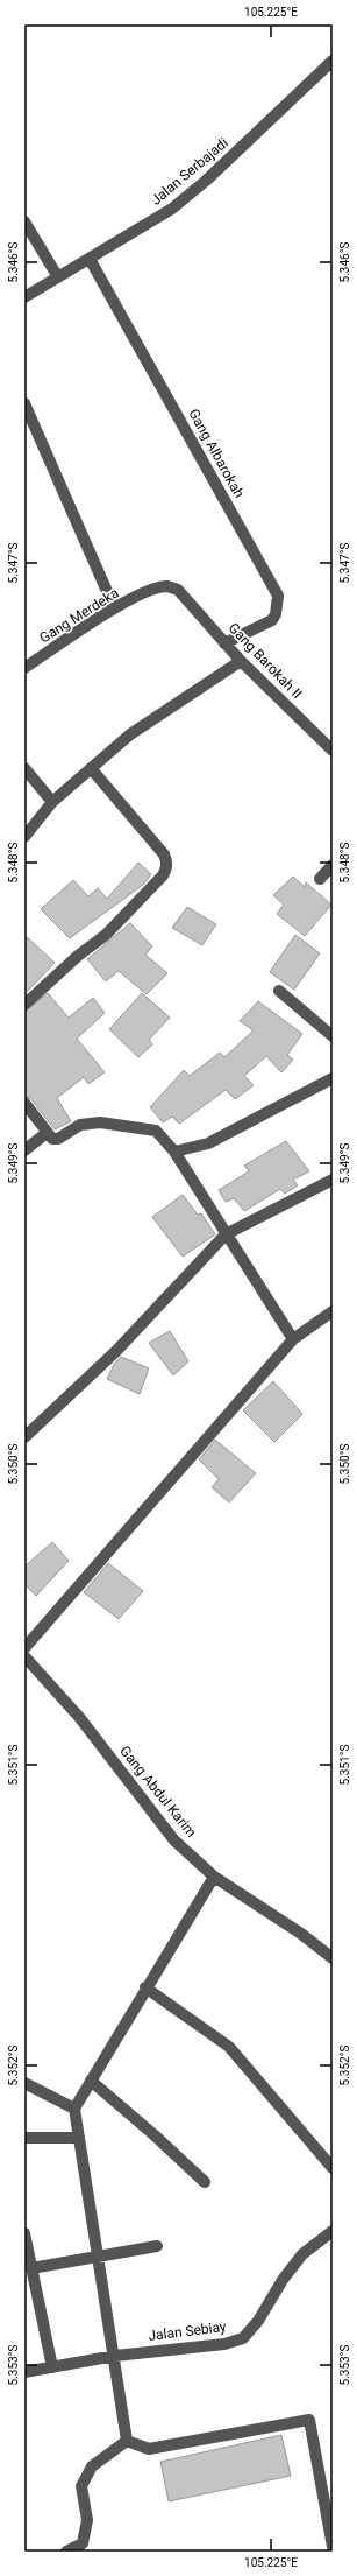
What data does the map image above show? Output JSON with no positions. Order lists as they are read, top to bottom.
{
  "streets": {
    "street": [
      "Jalan Serbajadi",
      "Gang Albarokah",
      "Gang Merdeka",
      "Gang Barokah II",
      "Gang Abdul Karim",
      "Jalan Sebiay"
    ]
  },
  "crossings": [
    ["Jalan Serbajadi", "Gang Albarokah"],
    ["Gang Albarokah", "Gang Barokah II"],
    ["Gang Merdeka", "Gang Barokah II"]
  ],
  "coordinates": [
    "105.225°E",
    "5.346°S",
    "5.347°S",
    "5.348°S",
    "5.349°S",
    "5.350°S",
    "5.351°S",
    "5.352°S",
    "5.353°S"
  ]
}
